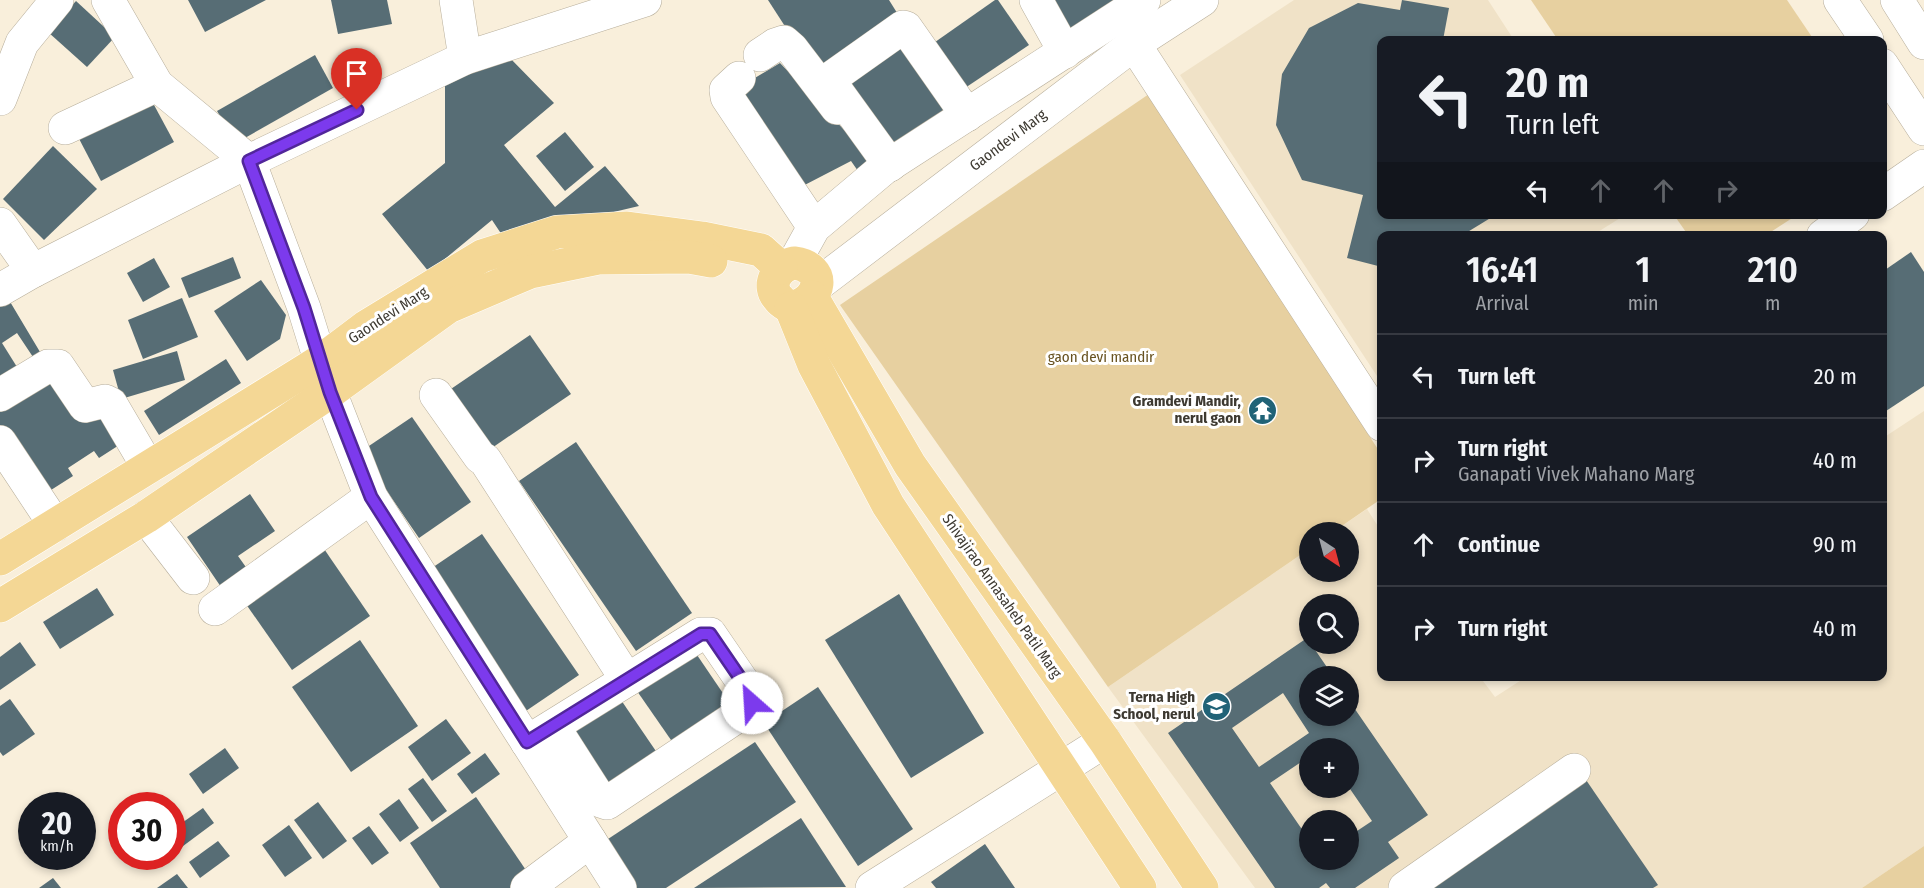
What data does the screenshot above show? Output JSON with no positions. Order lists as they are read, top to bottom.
{
  "streets": {
    "main road": ["Gaondevi Marg", "Shivajirao Annasaheb Patil Marg"]
  },
  "crossings": [
    ["Gaondevi Marg", "Shivajirao Annasaheb Patil Marg"]
  ],
  "parks": ["gaon devi mandir"],
  "places": {
    "temple": ["Gramdevi Mandir, nerul gaon"],
    "school or university": ["Terna High School, nerul"]
  },
  "north": "bottom right",
  "page": {
    "turn": ["20 m", "Turn left"],
    "eta": [
      "16:41",
      "Arrival",
      "1",
      "min",
      "210",
      "m"
    ],
    "list": [
      {
        "name": "Turn left",
        "value": "20 m"
      },
      {
        "name": "Turn right",
        "note": "Ganapati Vivek Mahano Marg",
        "value": "40 m"
      },
      {
        "name": "Continue",
        "value": "90 m"
      },
      {
        "name": "Turn right",
        "value": "40 m"
      }
    ],
    "map_buttons": ["+", "−"],
    "speed": "20 km/h",
    "limit": "30"
  }
}
